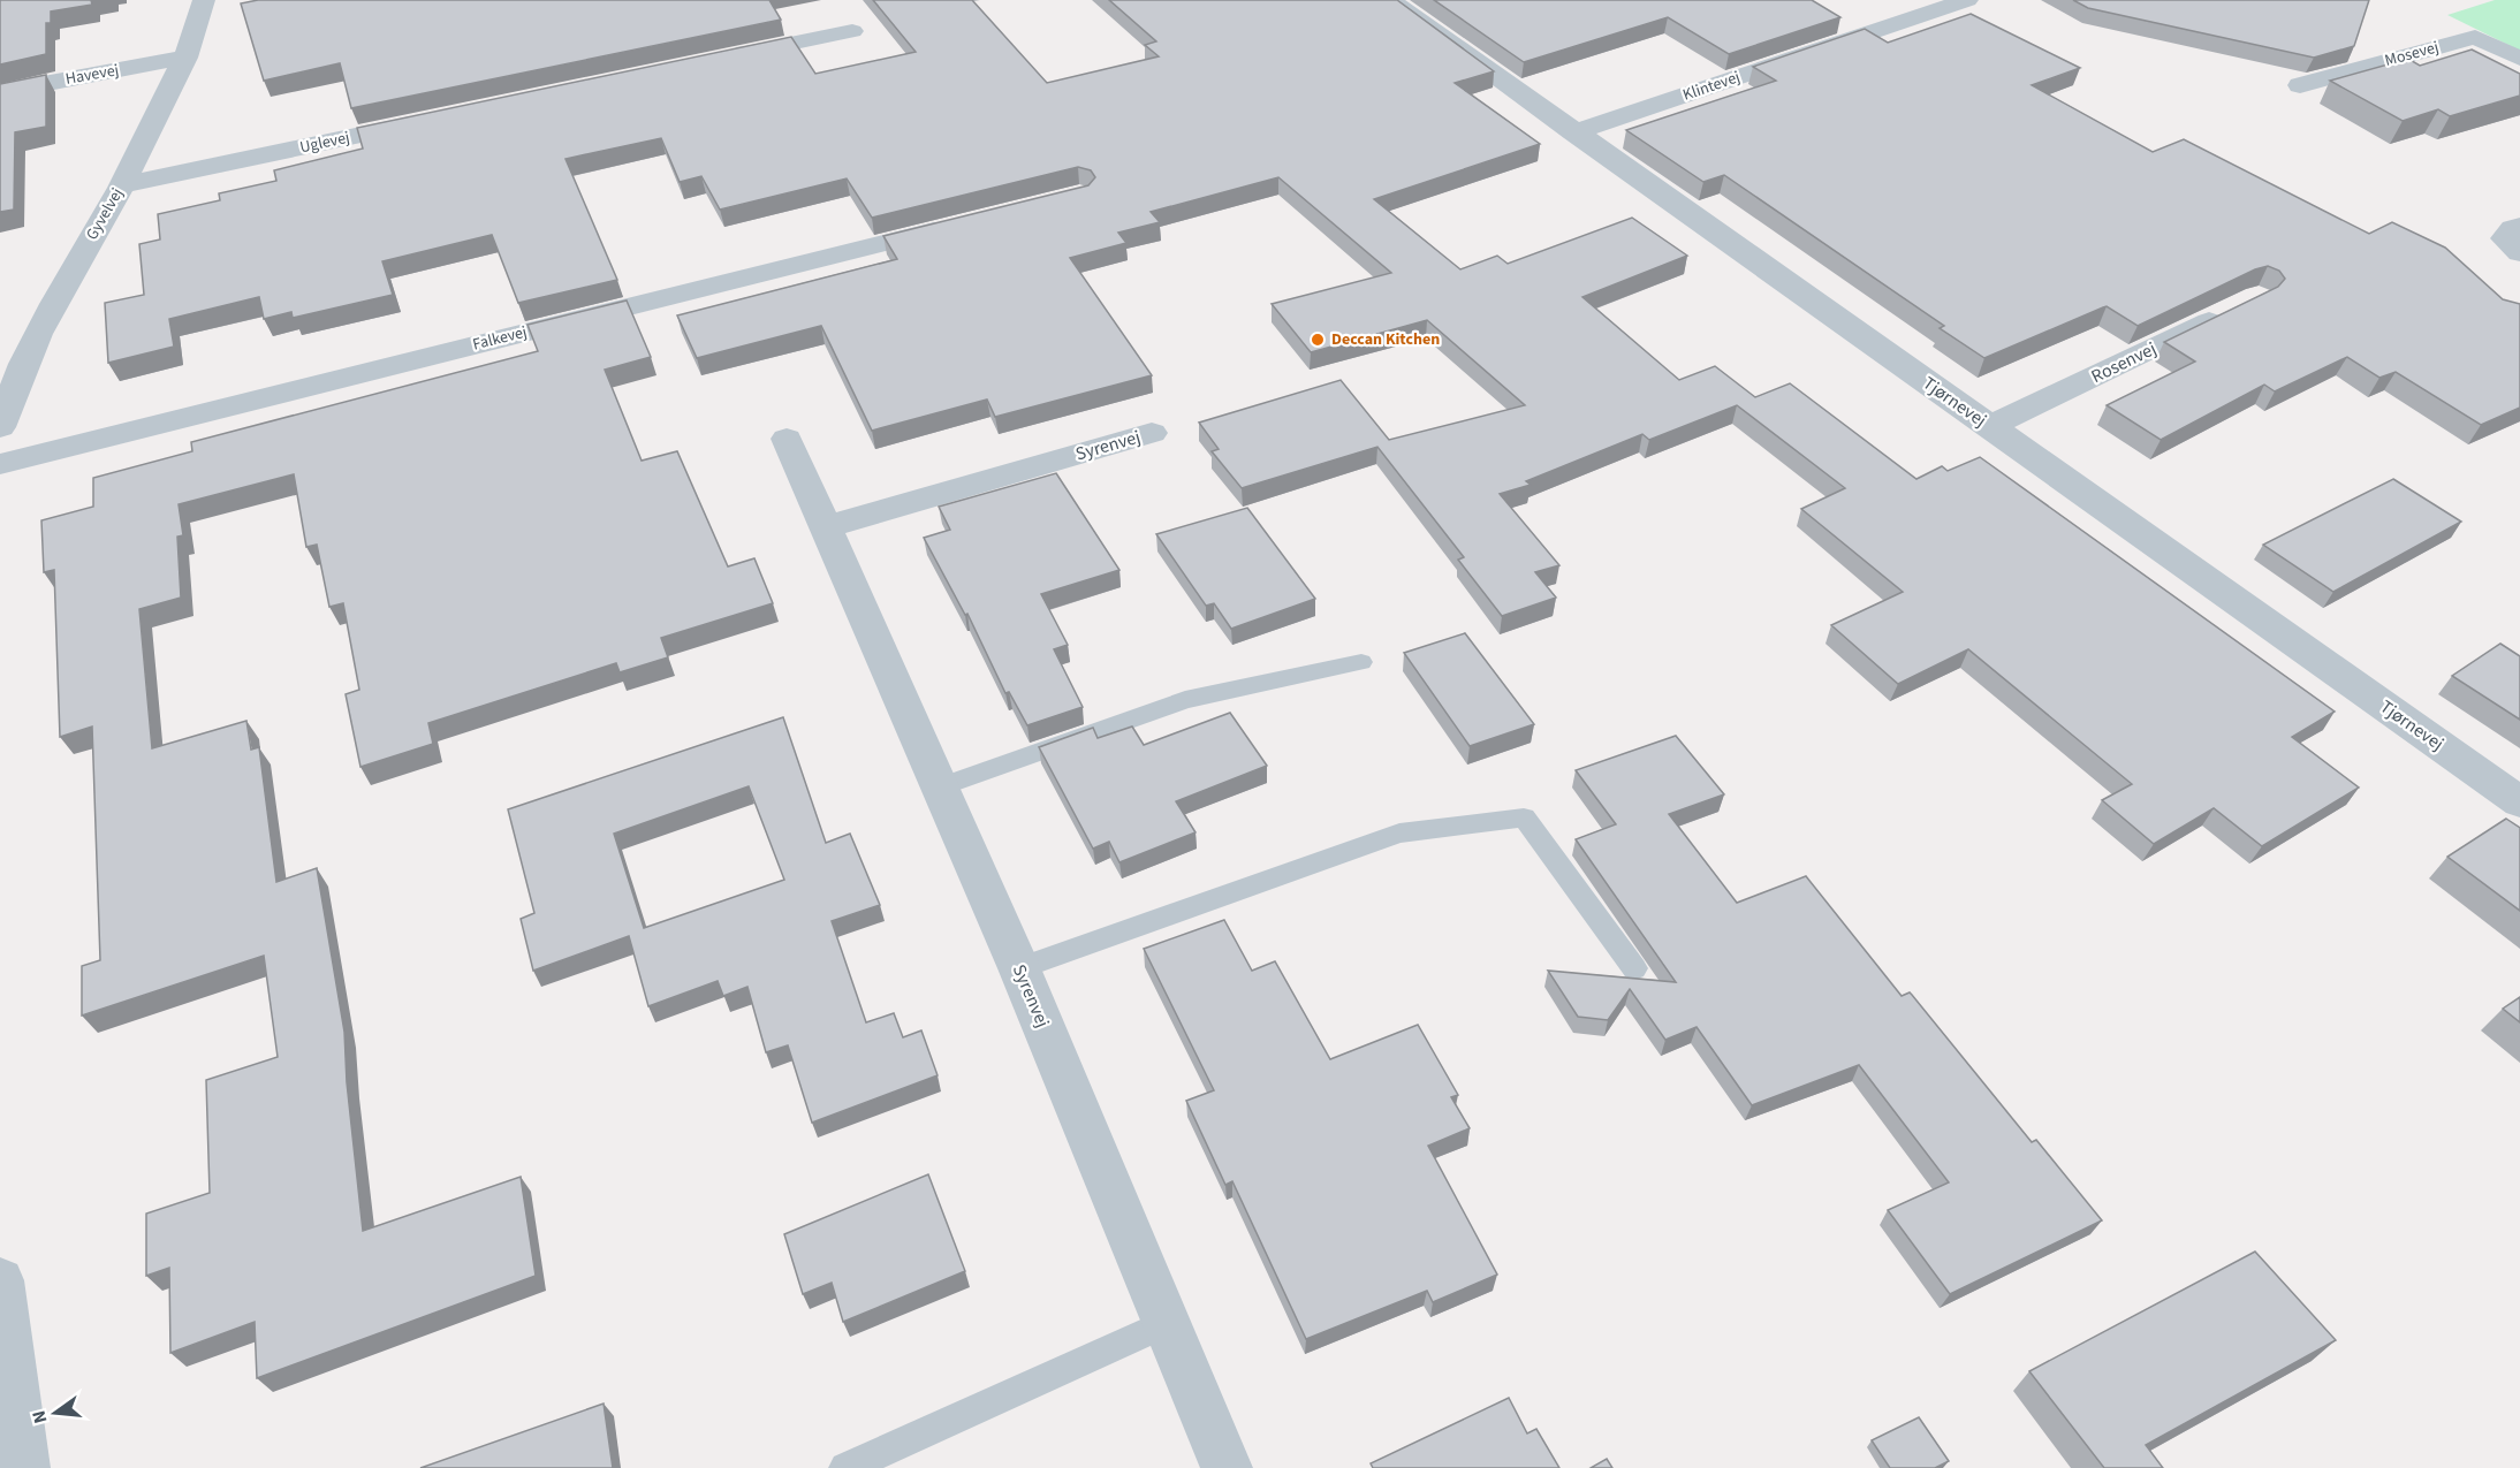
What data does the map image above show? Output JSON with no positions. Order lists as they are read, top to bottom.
{
  "streets": {
    "street": [
      "Mosevej",
      "Havevej",
      "Klintevej",
      "Uglevej",
      "Gyvelvej",
      "Falkevej",
      "Rosenvej",
      "Tjørnevej",
      "Syrenvej"
    ]
  },
  "crossings": [
    ["Havevej", "Gyvelvej"],
    ["Klintevej", "Tjørnevej"],
    ["Uglevej", "Gyvelvej"],
    ["Rosenvej", "Tjørnevej"]
  ],
  "places": ["Deccan Kitchen"],
  "north": "left"
}
